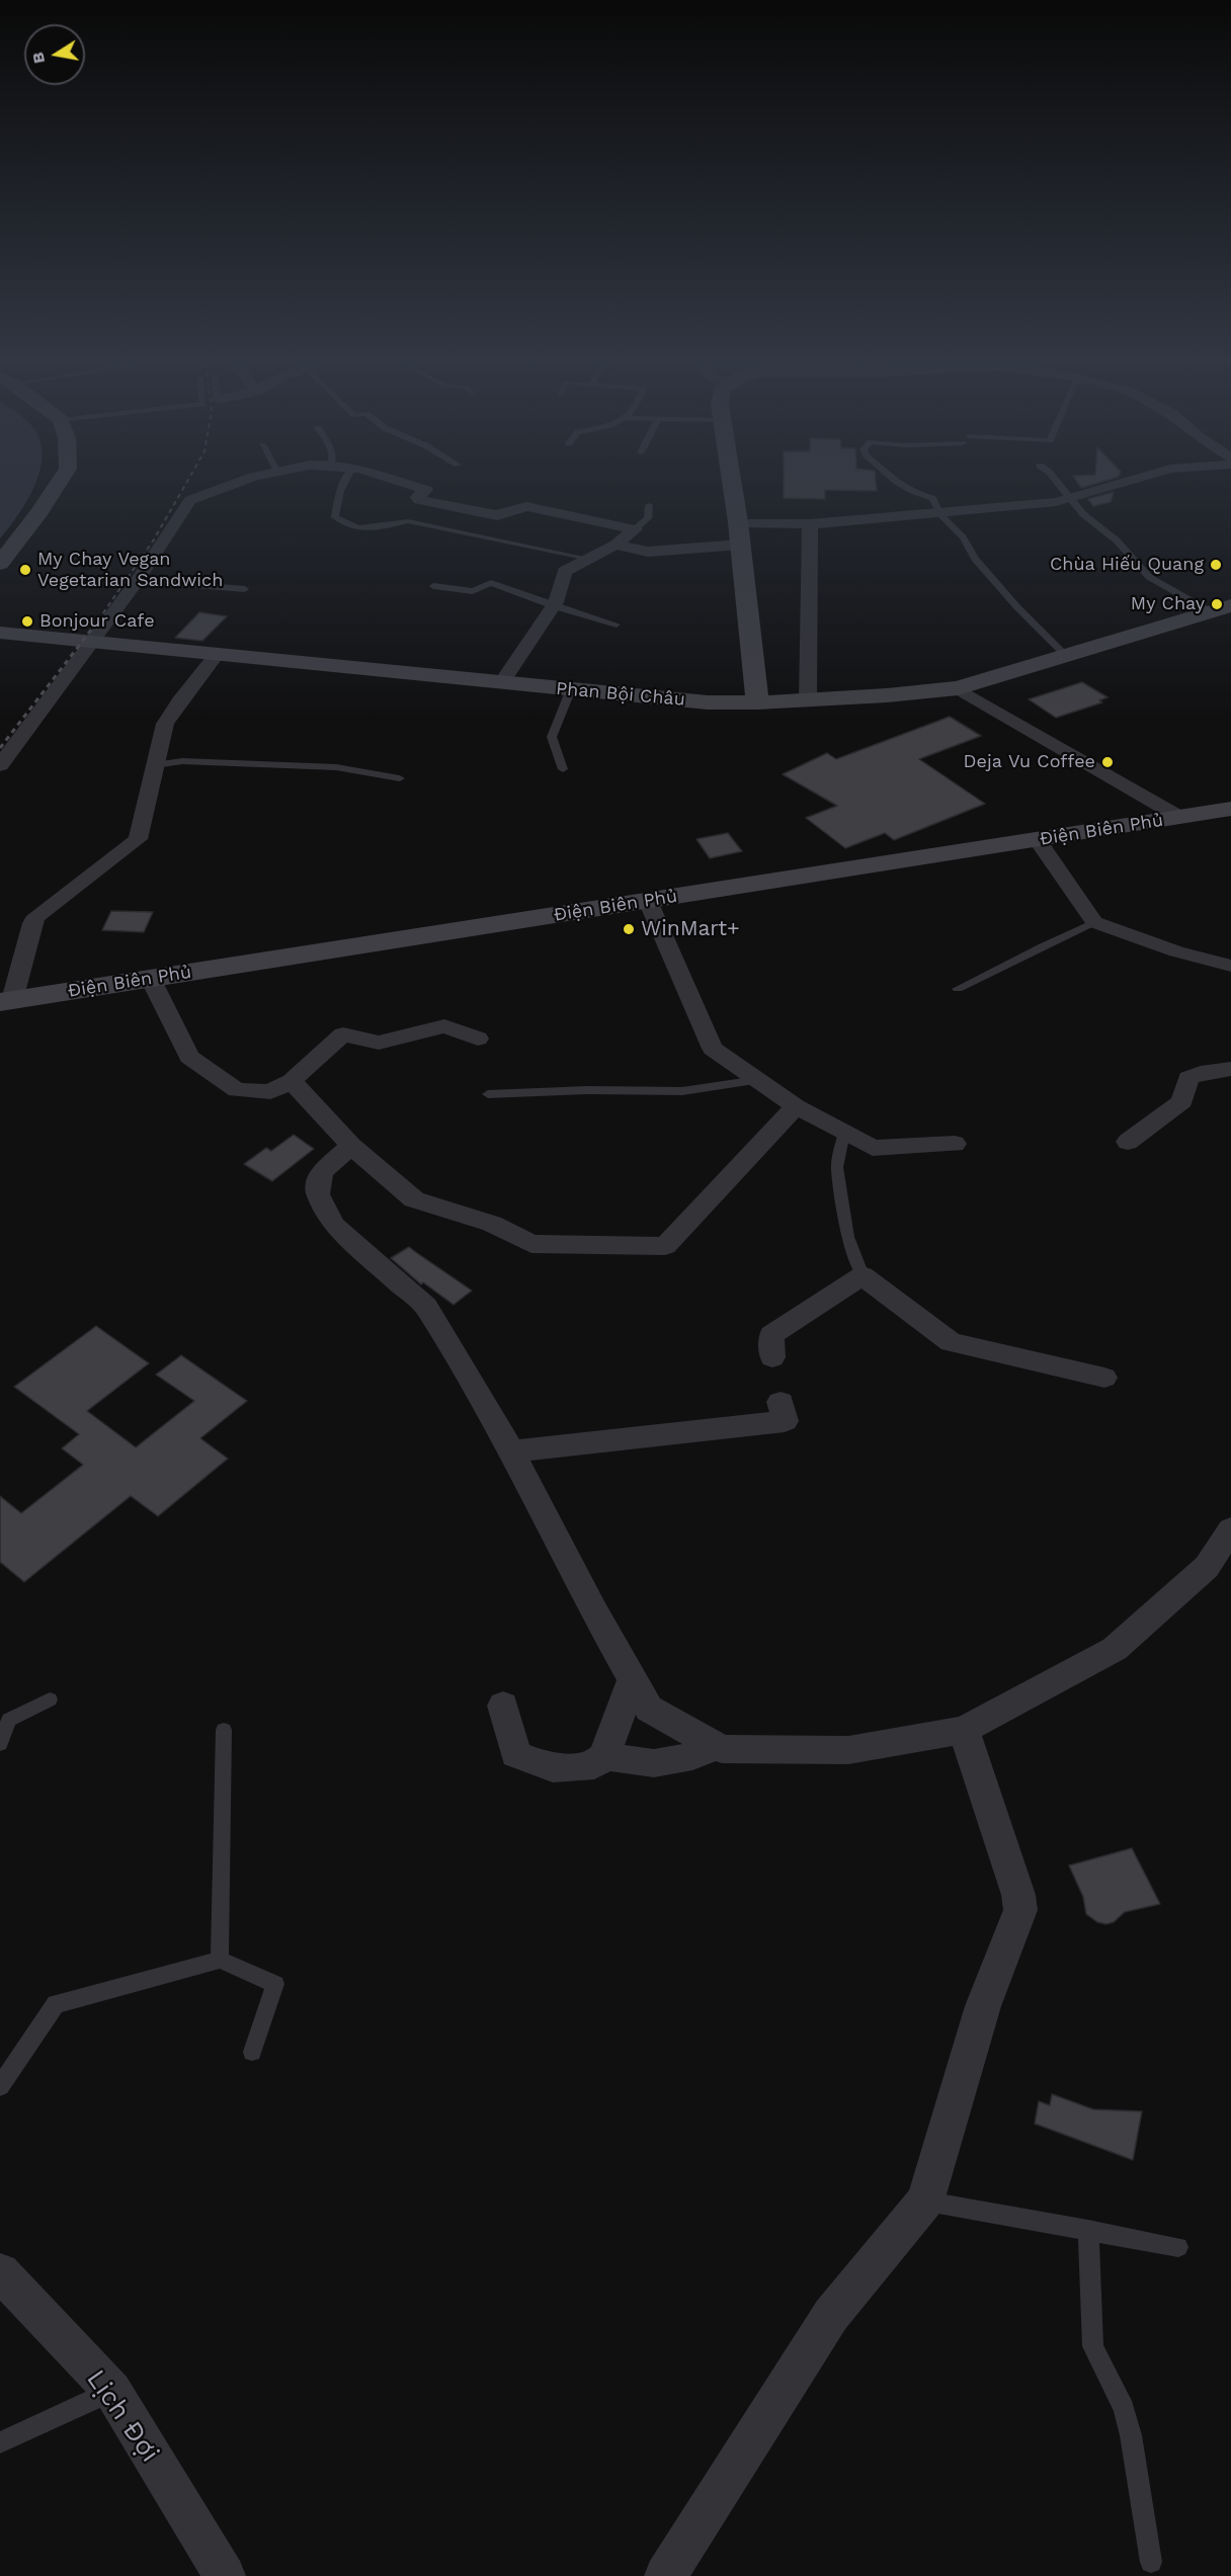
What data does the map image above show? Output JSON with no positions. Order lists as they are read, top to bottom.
{
  "streets": {
    "street": ["Phan Bội Châu", "Điện Biên Phủ", "Lịch Đợi"]
  },
  "places": [
    "Chùa Hiếu Quang",
    "My Chay Vegan Vegetarian Sandwich",
    "My Chay",
    "Bonjour Cafe",
    "Deja Vu Coffee",
    "WinMart+"
  ],
  "north": "left"
}
